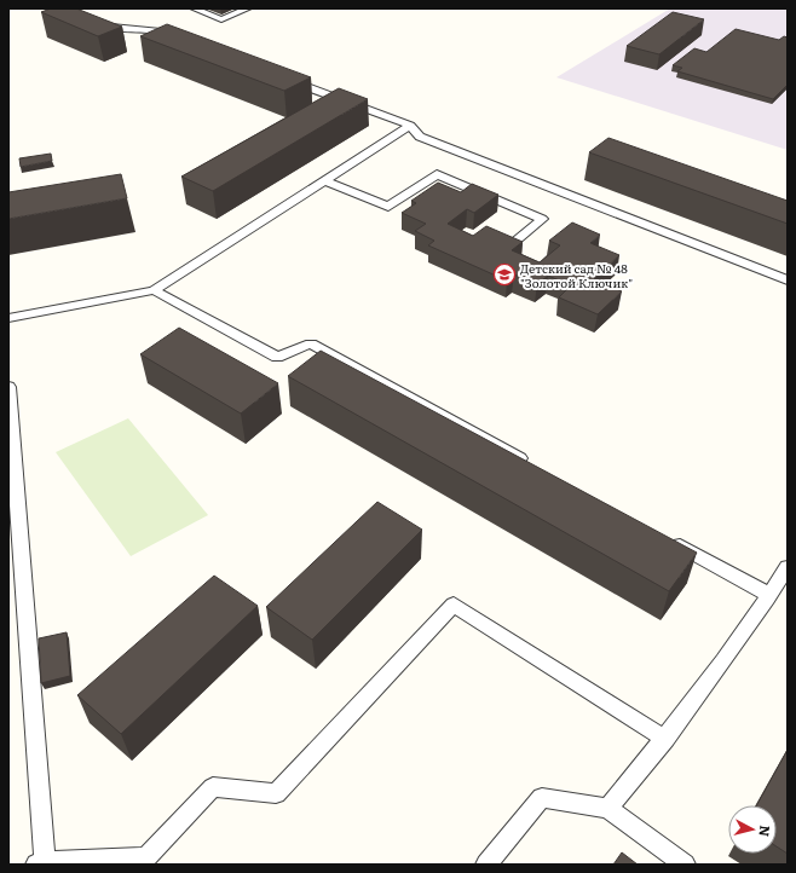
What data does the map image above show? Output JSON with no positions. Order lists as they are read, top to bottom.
{
  "places": {
    "school or university": ["Детский сад № 48 \"Золотой Ключик\""]
  },
  "north": "right"
}
